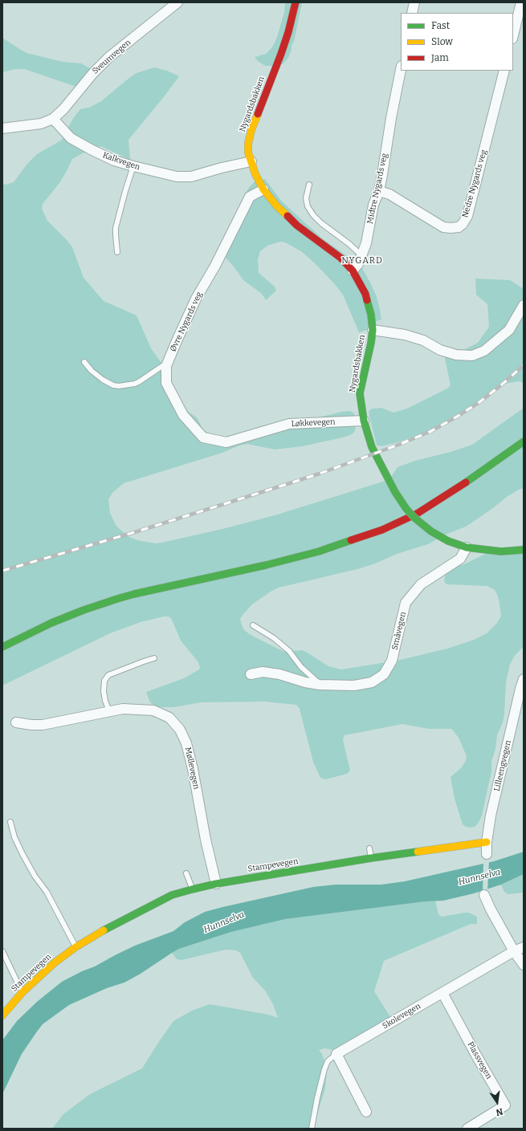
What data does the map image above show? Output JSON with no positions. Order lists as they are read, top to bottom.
{
  "streets": {
    "main road": ["Nygardsbakken", "Stampevegen"],
    "street": [
      "Sveumvegen",
      "Kalkvegen",
      "Nedre Nygards veg",
      "Midtre Nygards veg",
      "Øvre Nygards veg",
      "Løkkevegen",
      "Småvegen",
      "Lilleengvegen",
      "Møllevegen",
      "Skolevegen",
      "Plassvegen"
    ]
  },
  "crossings": [
    ["Sveumvegen", "Kalkvegen"],
    ["Nygardsbakken", "Kalkvegen"],
    ["Nygardsbakken", "Midtre Nygards veg"],
    ["Nygardsbakken", "Øvre Nygards veg"],
    ["Nygardsbakken", "Løkkevegen"],
    ["Nygardsbakken", "Småvegen"],
    ["Nedre Nygards veg", "Midtre Nygards veg"],
    ["Øvre Nygards veg", "Løkkevegen"],
    ["Lilleengvegen", "Stampevegen"],
    ["Møllevegen", "Stampevegen"],
    ["Skolevegen", "Plassvegen"]
  ],
  "districts": ["NYGARD"],
  "water": ["Hunnselva"],
  "legend": ["Fast", "Slow", "Jam"],
  "north": "bottom"
}
